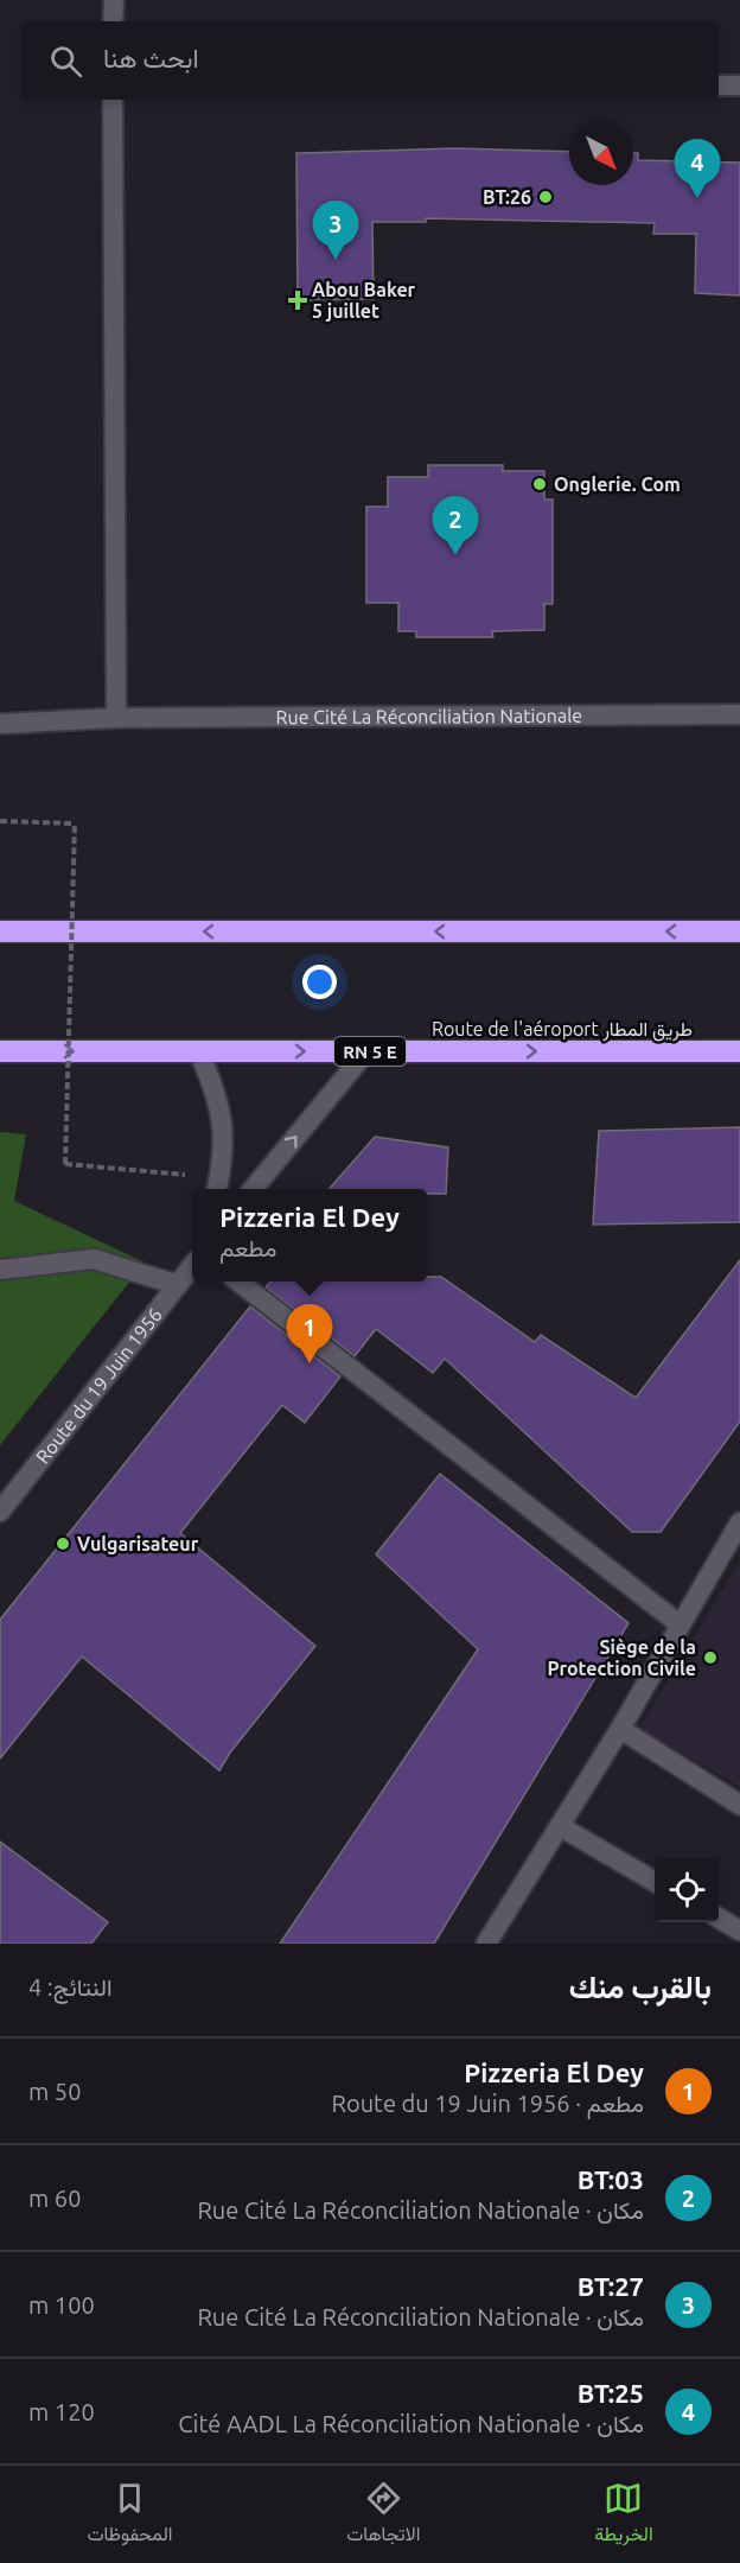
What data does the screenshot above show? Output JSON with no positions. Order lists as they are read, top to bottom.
{
  "streets": {
    "highway": ["Route de l'aéroport طريق المطار", "RN 5 E"],
    "street": ["Rue Cité La Réconciliation Nationale", "Route du 19 Juin 1956"]
  },
  "places": {
    "other": [
      "BT:26",
      "Onglerie. Com",
      "Vulgarisateur",
      "Siège de la Protection Civile"
    ],
    "health": ["Abou Baker 5 juillet"]
  },
  "north": "bottom right",
  "page": {
    "search": "ابحث هنا",
    "pins": [
      "4",
      "3",
      "2",
      "1"
    ],
    "popup": ["Pizzeria El Dey", "مطعم"],
    "heading": ["بالقرب منك", "النتائج: 4"],
    "list": [
      {
        "mark": "1",
        "name": "Pizzeria El Dey",
        "note": "مطعم · Route du 19 Juin 1956",
        "value": "50 m"
      },
      {
        "mark": "2",
        "name": "BT:03",
        "note": "مكان · Rue Cité La Réconciliation Nationale",
        "value": "60 m"
      },
      {
        "mark": "3",
        "name": "BT:27",
        "note": "مكان · Rue Cité La Réconciliation Nationale",
        "value": "100 m"
      },
      {
        "mark": "4",
        "name": "BT:25",
        "note": "مكان · Cité AADL La Réconciliation Nationale",
        "value": "120 m"
      }
    ],
    "nav": ["الخريطة", "الاتجاهات", "المحفوظات"]
  }
}
